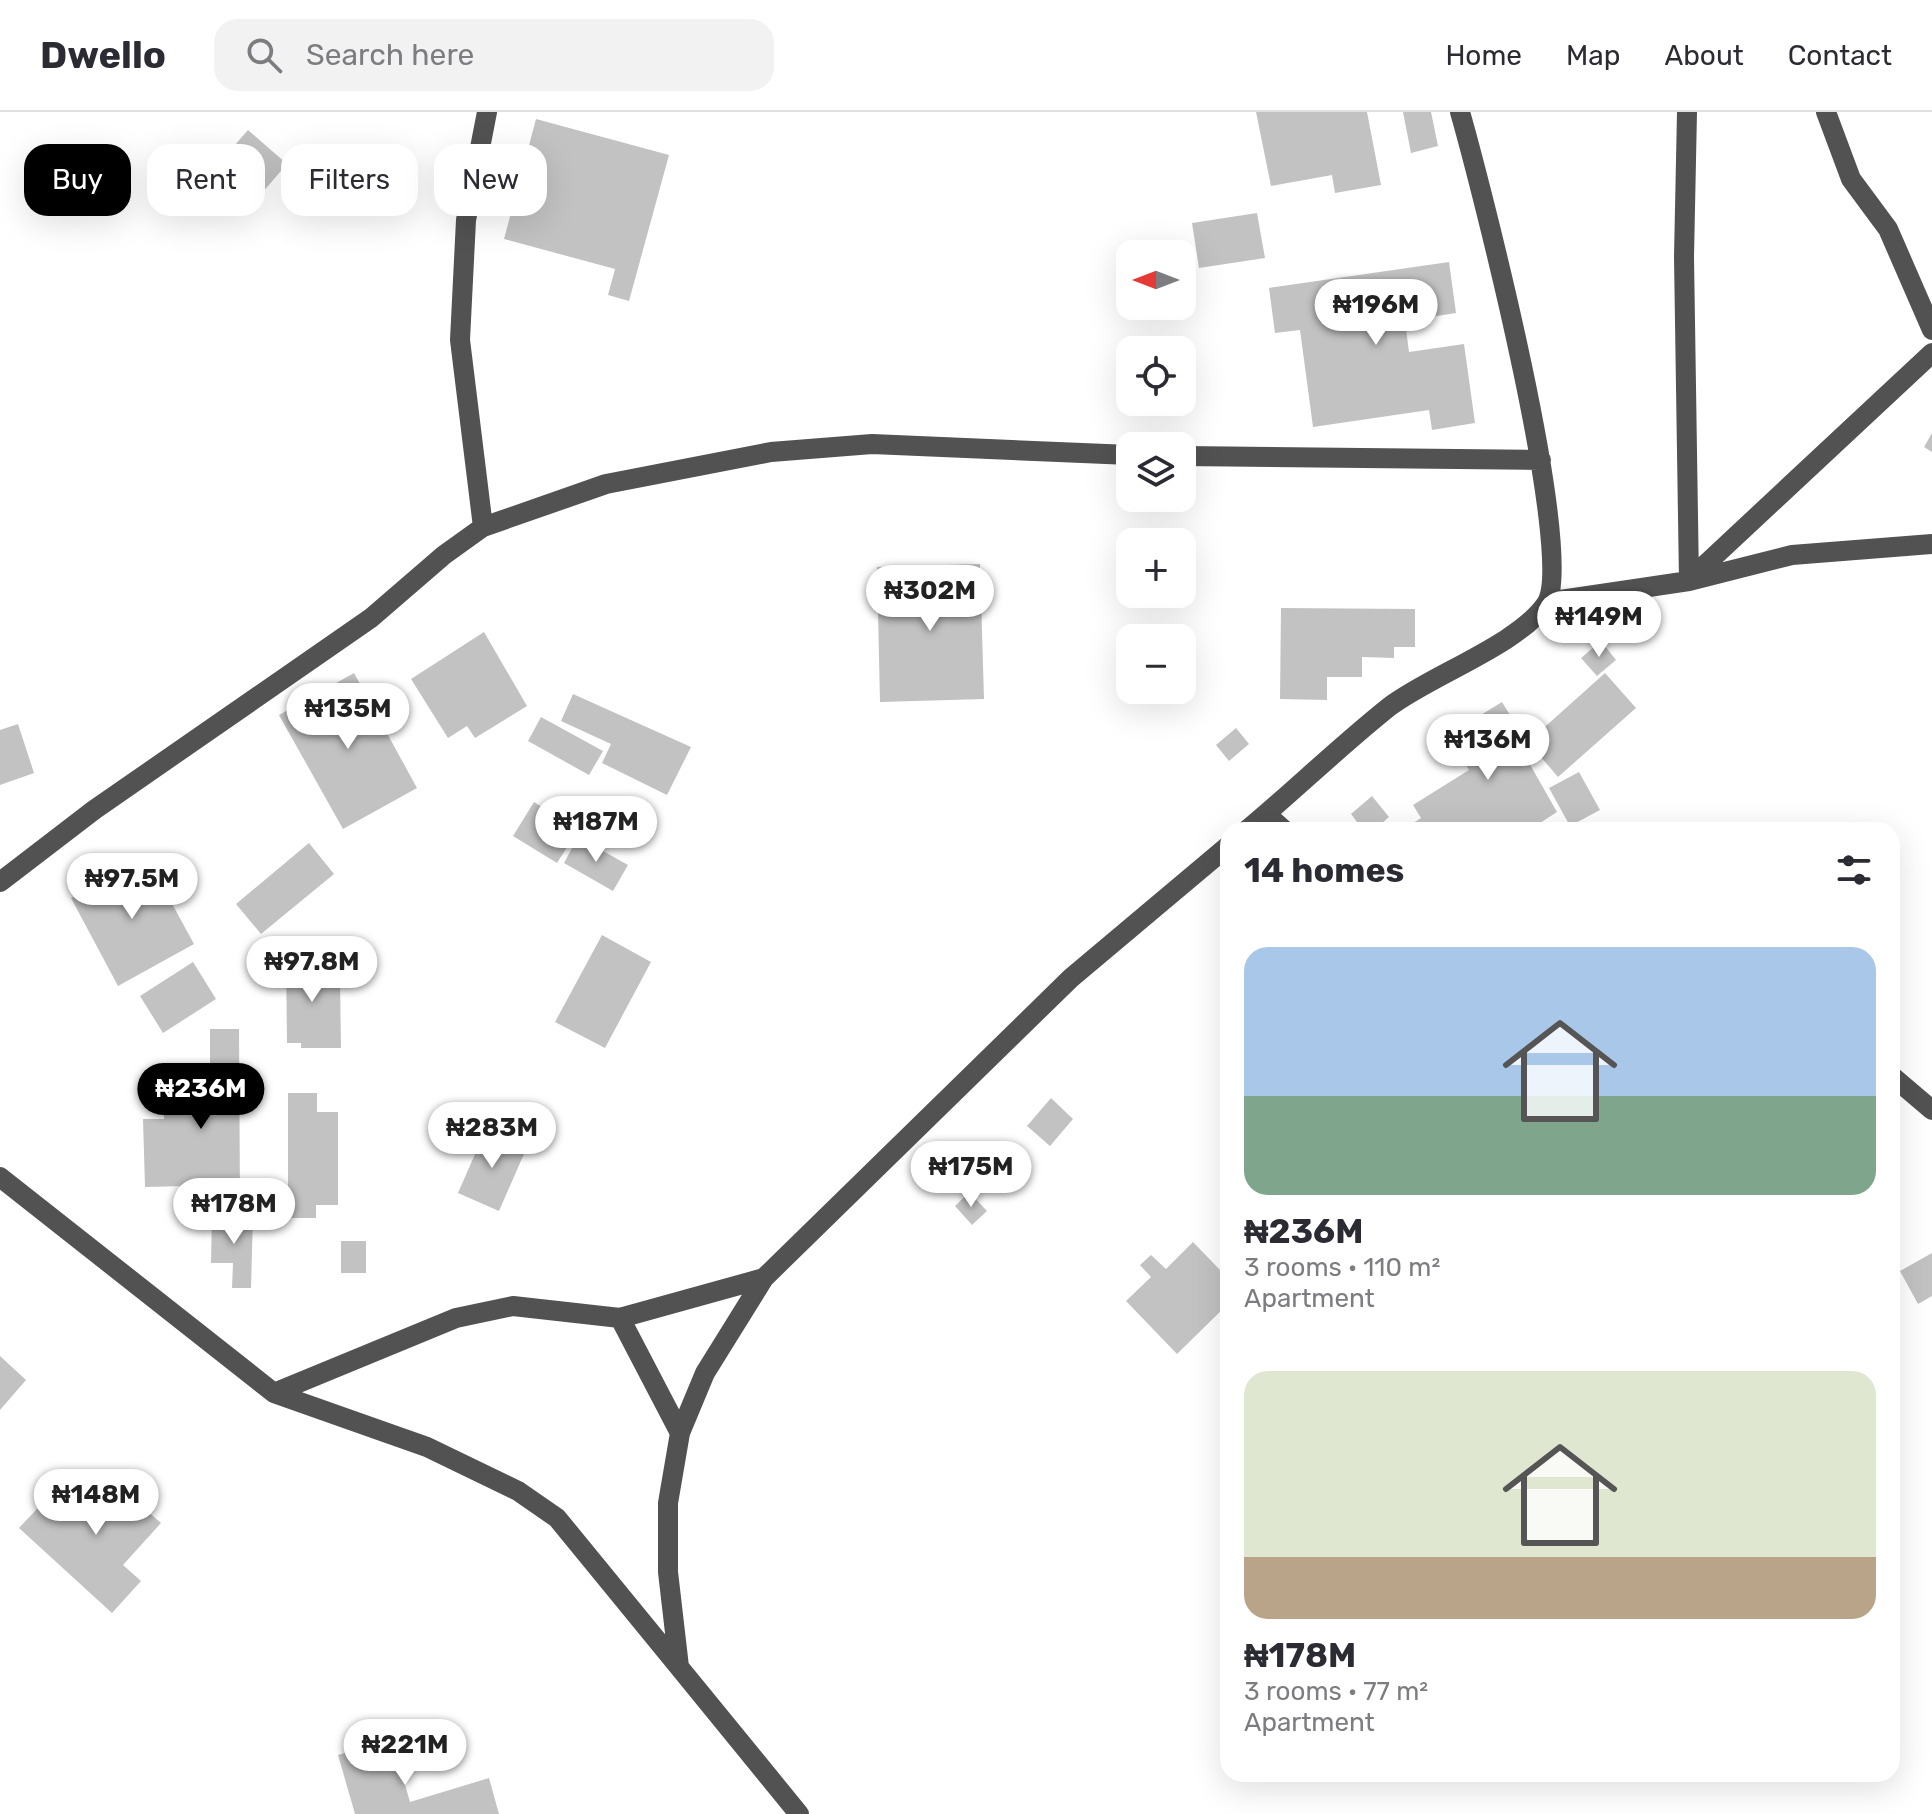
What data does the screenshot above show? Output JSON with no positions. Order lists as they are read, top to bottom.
{
  "north": "left",
  "page": {
    "header": "Dwello",
    "search": "Search here",
    "nav": [
      "Home",
      "Map",
      "About",
      "Contact"
    ],
    "chip": [
      "Buy",
      "Rent",
      "Filters",
      "New"
    ],
    "map_buttons": ["+", "−"],
    "price": [
      "₦196M",
      "₦302M",
      "₦149M",
      "₦135M",
      "₦136M",
      "₦187M",
      "₦97.5M",
      "₦97.8M",
      "₦236M",
      "₦283M",
      "₦175M",
      "₦178M",
      "₦148M",
      "₦221M"
    ],
    "heading": "14 homes",
    "list": [
      {
        "name": "₦236M",
        "note": "3 rooms · 110 m² · Apartment"
      },
      {
        "name": "₦178M",
        "note": "3 rooms · 77 m² · Apartment"
      }
    ]
  }
}
